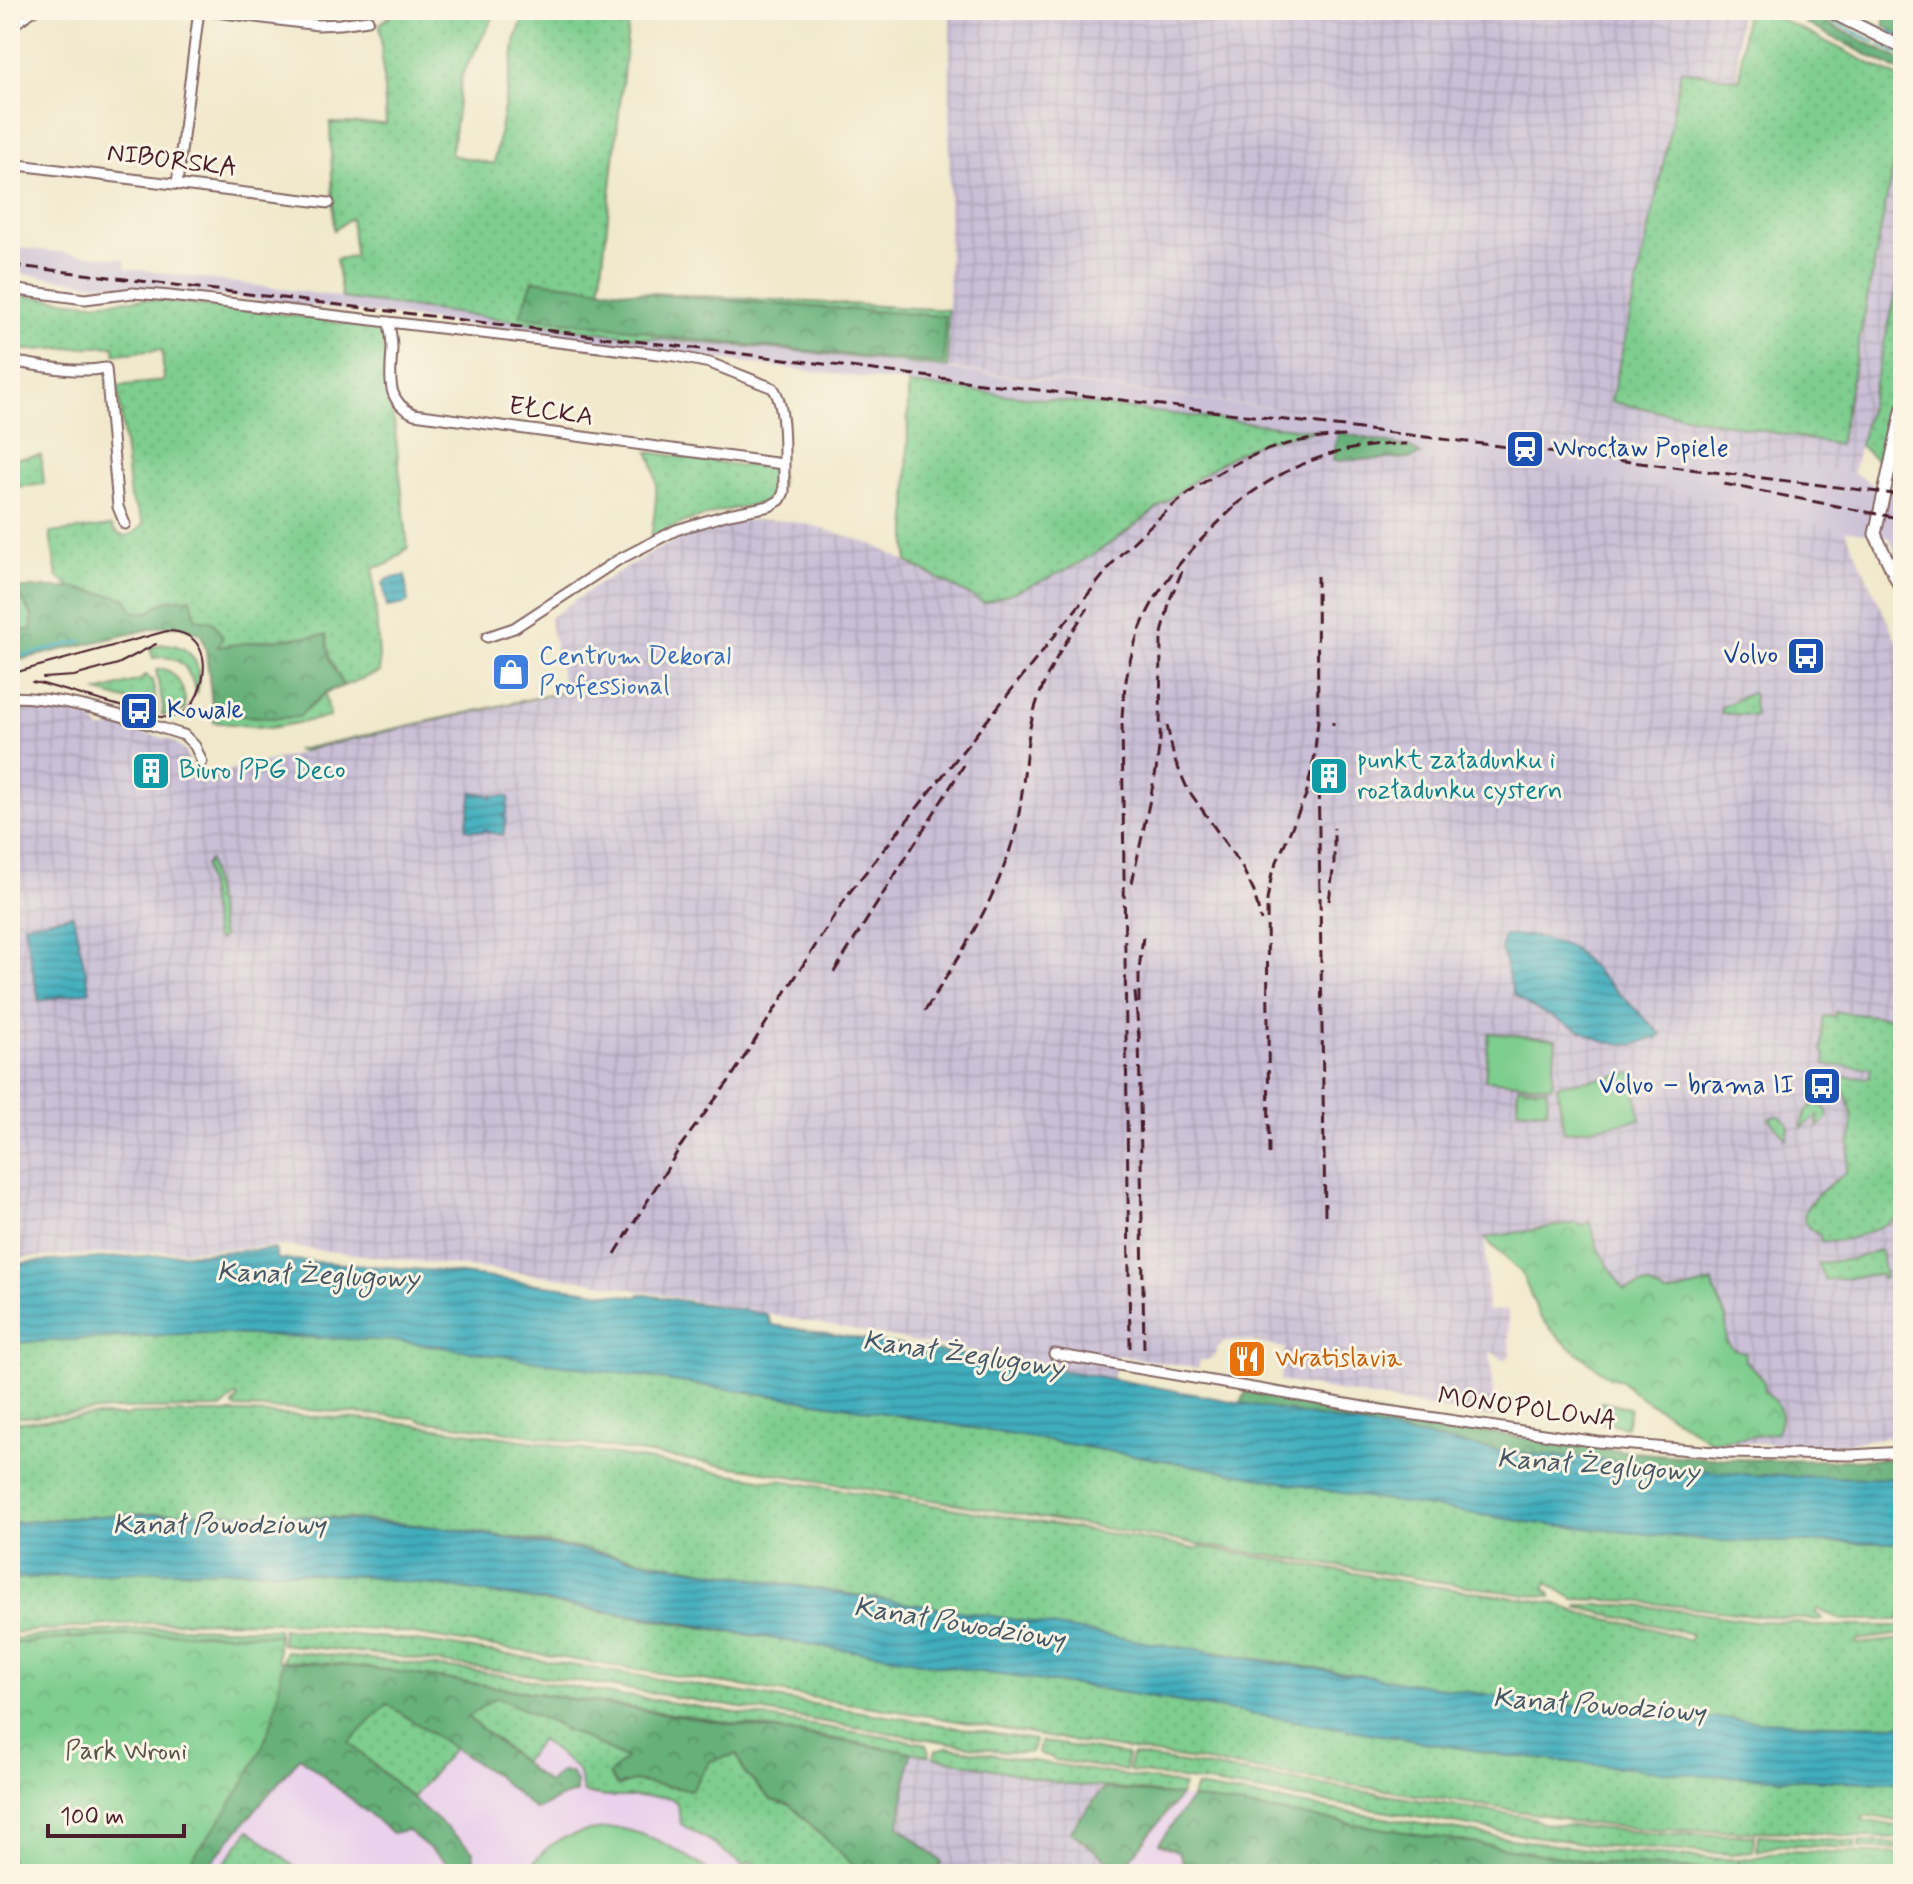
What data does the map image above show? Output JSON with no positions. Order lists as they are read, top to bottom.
{
  "streets": {
    "street": ["NIBORSKA", "EŁCKA", "MONOPOLOWA"]
  },
  "water": ["Kanał Żeglugowy", "Kanał Powodziowy"],
  "parks": ["Park Wroni"],
  "places": {
    "station": ["Wrocław Popiele"],
    "bus stop": ["Volvo", "Kowale", "Volvo – brama II"],
    "shop": ["Centrum Dekoral Professional"],
    "building": ["Biuro PPG Deco", "punkt załadunku i rozładunku cystern"],
    "restaurant": ["Wratislavia"]
  },
  "scale_bar": "100 m"
}
